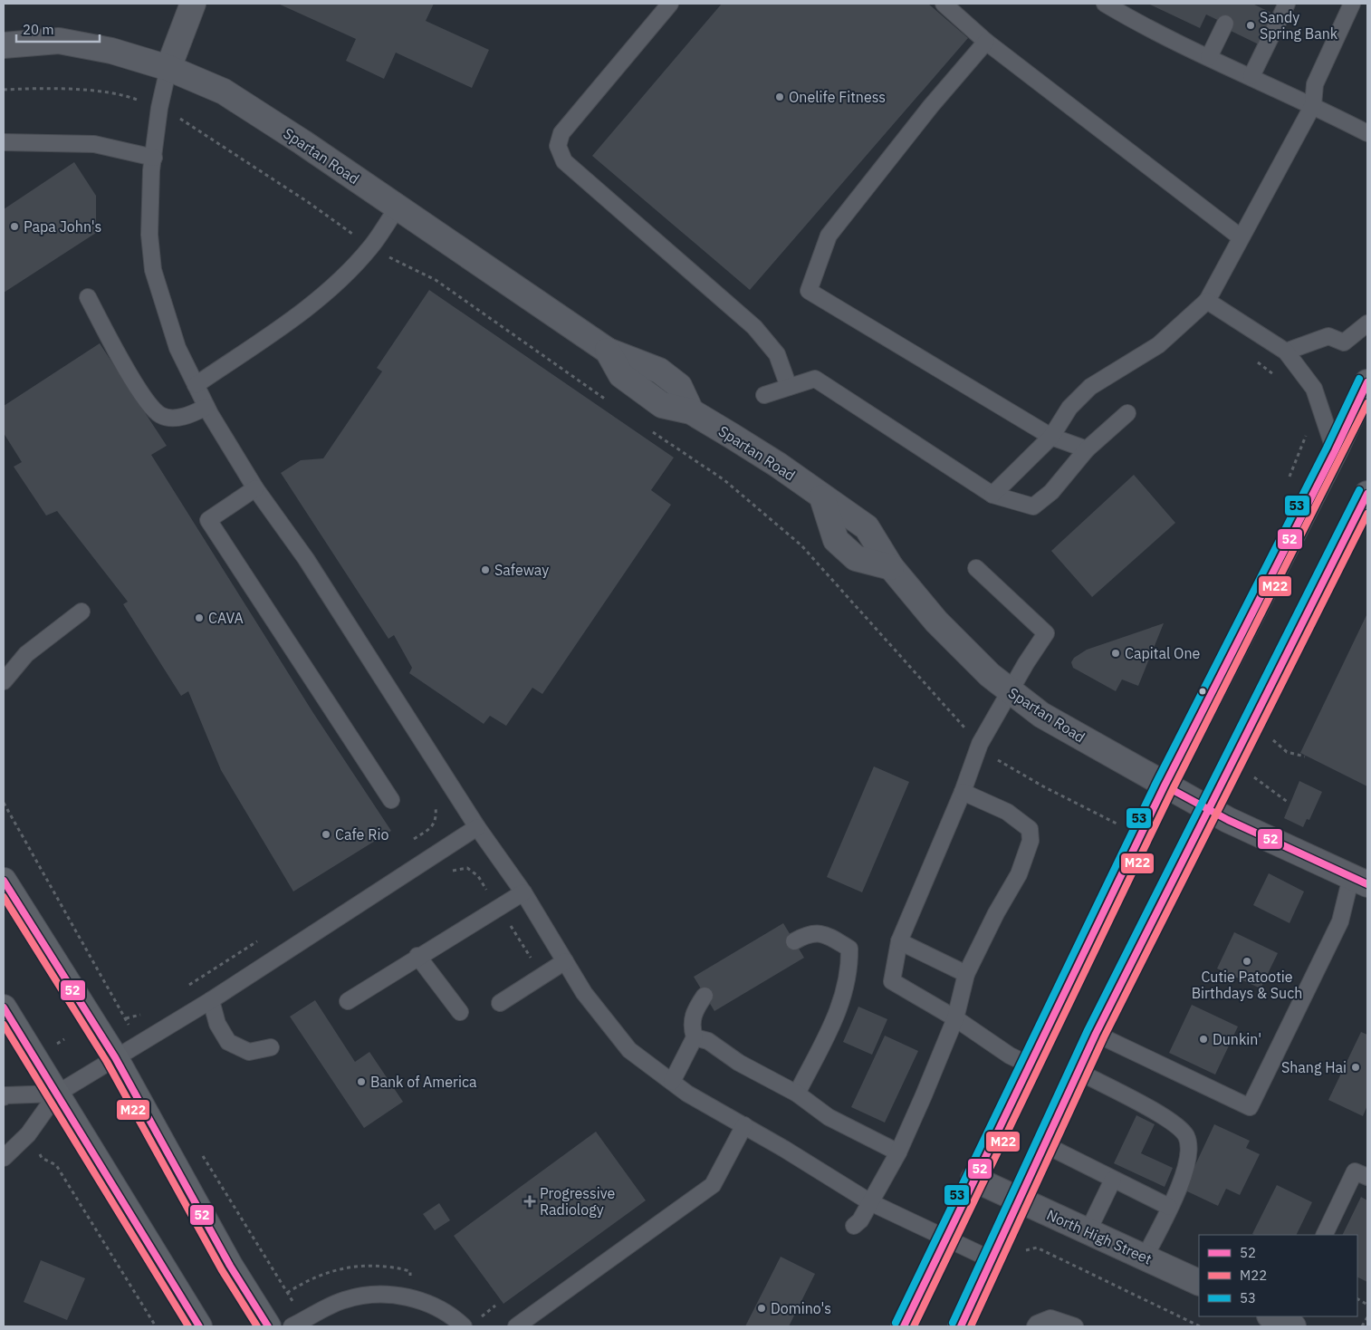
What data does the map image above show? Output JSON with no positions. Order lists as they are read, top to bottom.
{
  "streets": {
    "street": ["Spartan Road", "North High Street"]
  },
  "places": {
    "other": [
      "Sandy Spring Bank",
      "Onelife Fitness",
      "Papa John's",
      "Safeway",
      "CAVA",
      "Capital One",
      "Cafe Rio",
      "Cutie Patootie Birthdays & Such",
      "Dunkin'",
      "Shang Hai",
      "Bank of America",
      "Domino's"
    ],
    "health": ["Progressive Radiology"]
  },
  "lines": ["transit line 53", "transit line 52", "transit line M22"],
  "legend": ["52", "M22", "53"],
  "scale_bar": "20 m"
}
